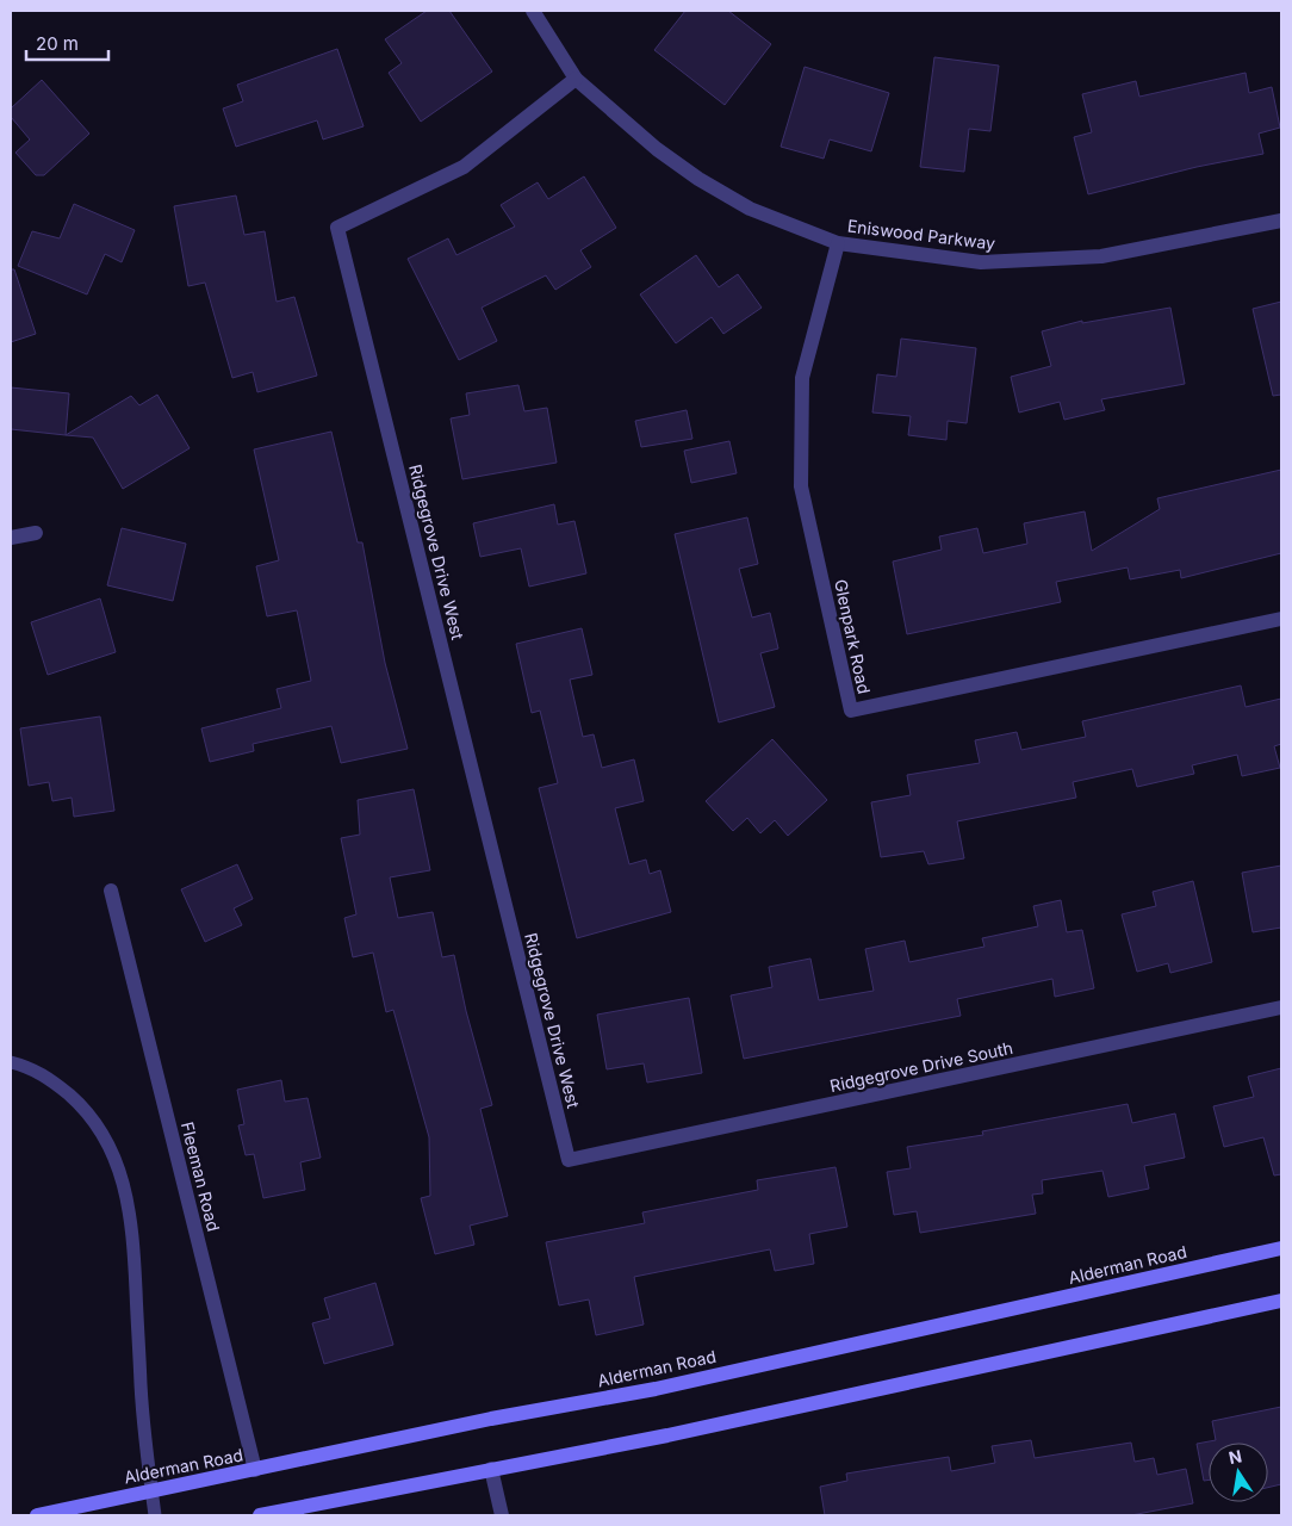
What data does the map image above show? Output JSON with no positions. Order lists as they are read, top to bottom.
{
  "streets": {
    "main road": ["Alderman Road"],
    "street": [
      "Eniswood Parkway",
      "Ridgegrove Drive West",
      "Glenpark Road",
      "Ridgegrove Drive South",
      "Fleeman Road"
    ]
  },
  "crossings": [
    ["Eniswood Parkway", "Ridgegrove Drive West"],
    ["Eniswood Parkway", "Glenpark Road"],
    ["Ridgegrove Drive West", "Ridgegrove Drive South"],
    ["Fleeman Road", "Alderman Road"]
  ],
  "scale_bar": "20 m",
  "north": "top"
}
